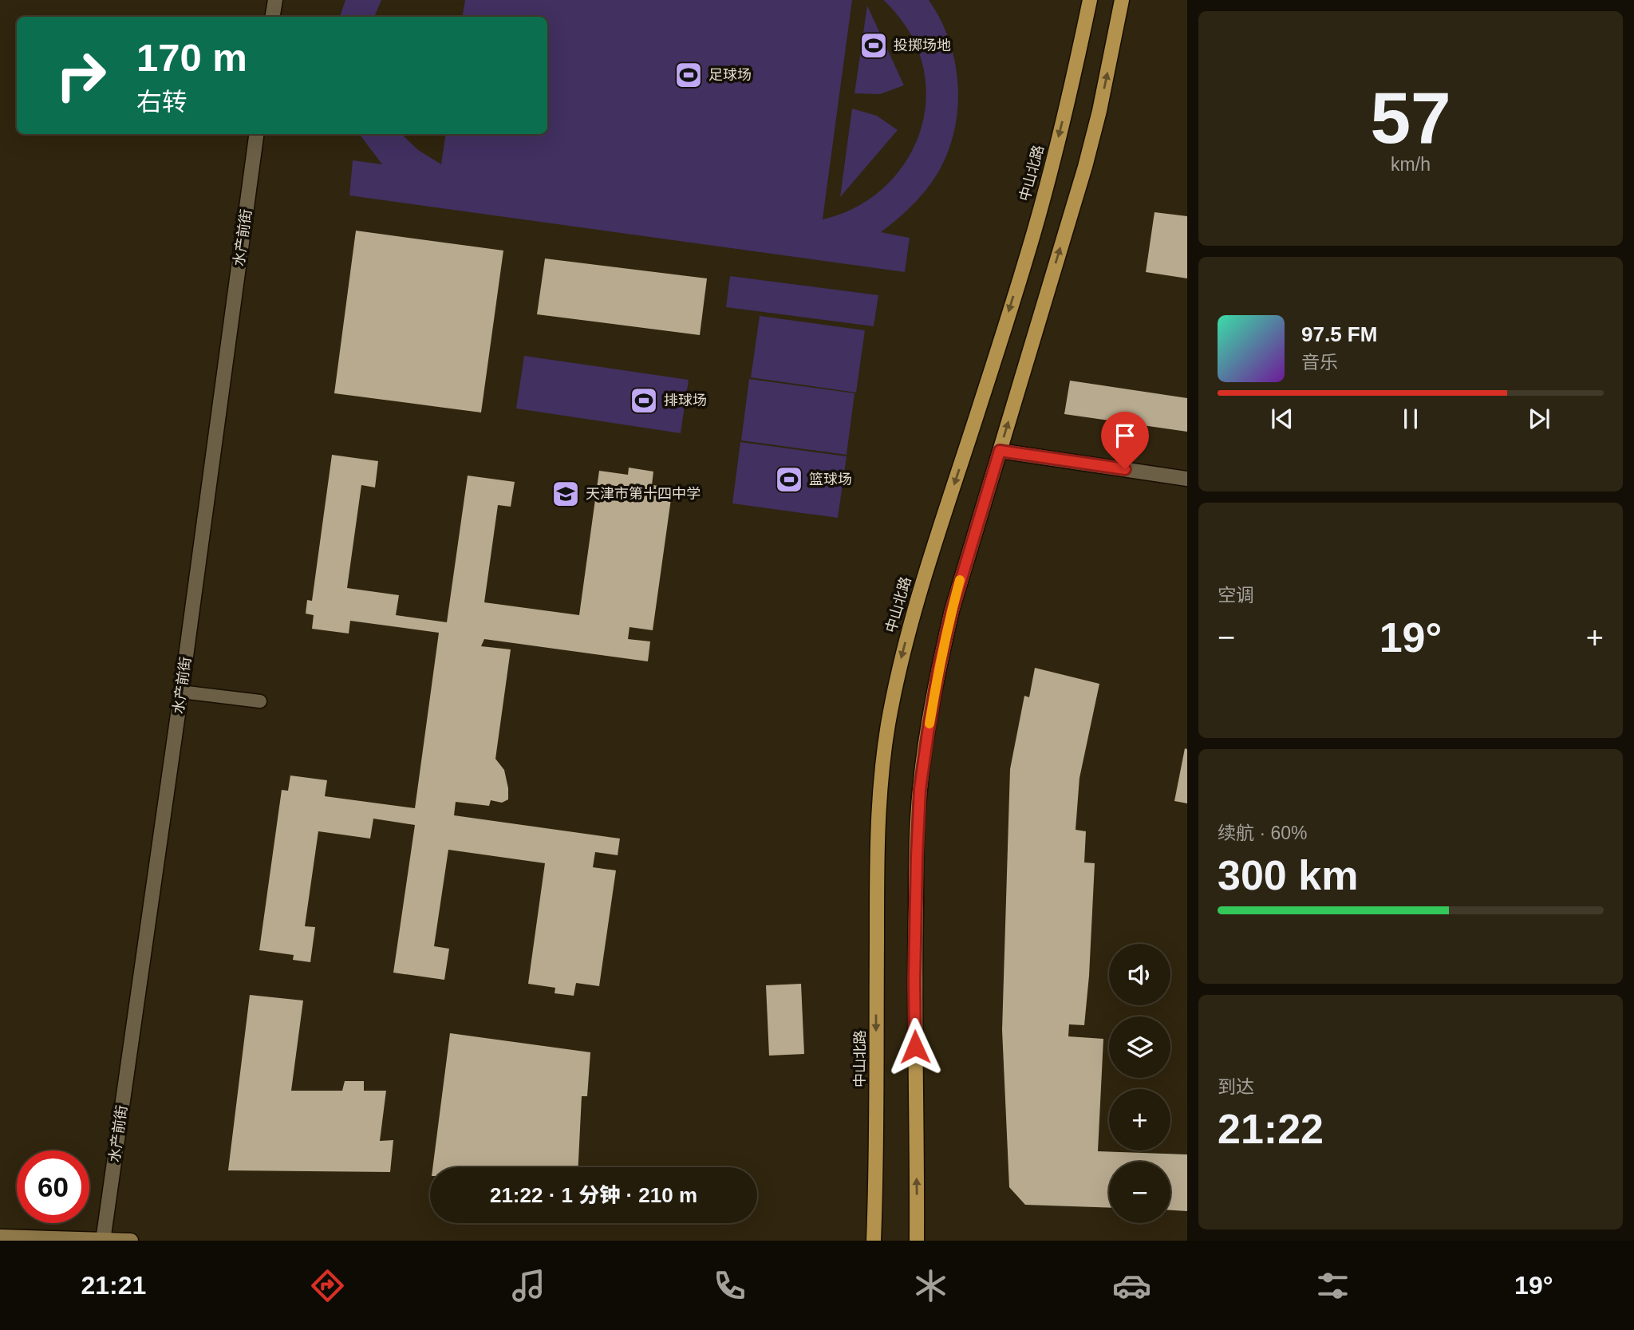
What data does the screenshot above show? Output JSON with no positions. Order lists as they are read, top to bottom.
{
  "streets": {
    "main road": ["中山北路"],
    "street": ["水产前街"]
  },
  "places": {
    "sports": [
      "投掷场地",
      "足球场",
      "排球场",
      "篮球场"
    ],
    "school or university": ["天津市第十四中学"]
  },
  "page": {
    "tile": [
      ["57", "km/h"],
      "空调",
      ["续航 · 60%", "300 km"],
      ["到达", "21:22"]
    ],
    "turn": ["170 m", "右转"],
    "song": ["97.5 FM", "音乐"],
    "heat": ["−", "19°", "+"],
    "map_buttons": ["+", "−"],
    "limit": "60",
    "trip": "21:22 · 1 分钟 · 210 m",
    "tabs": ["21:21", "19°"]
  }
}
